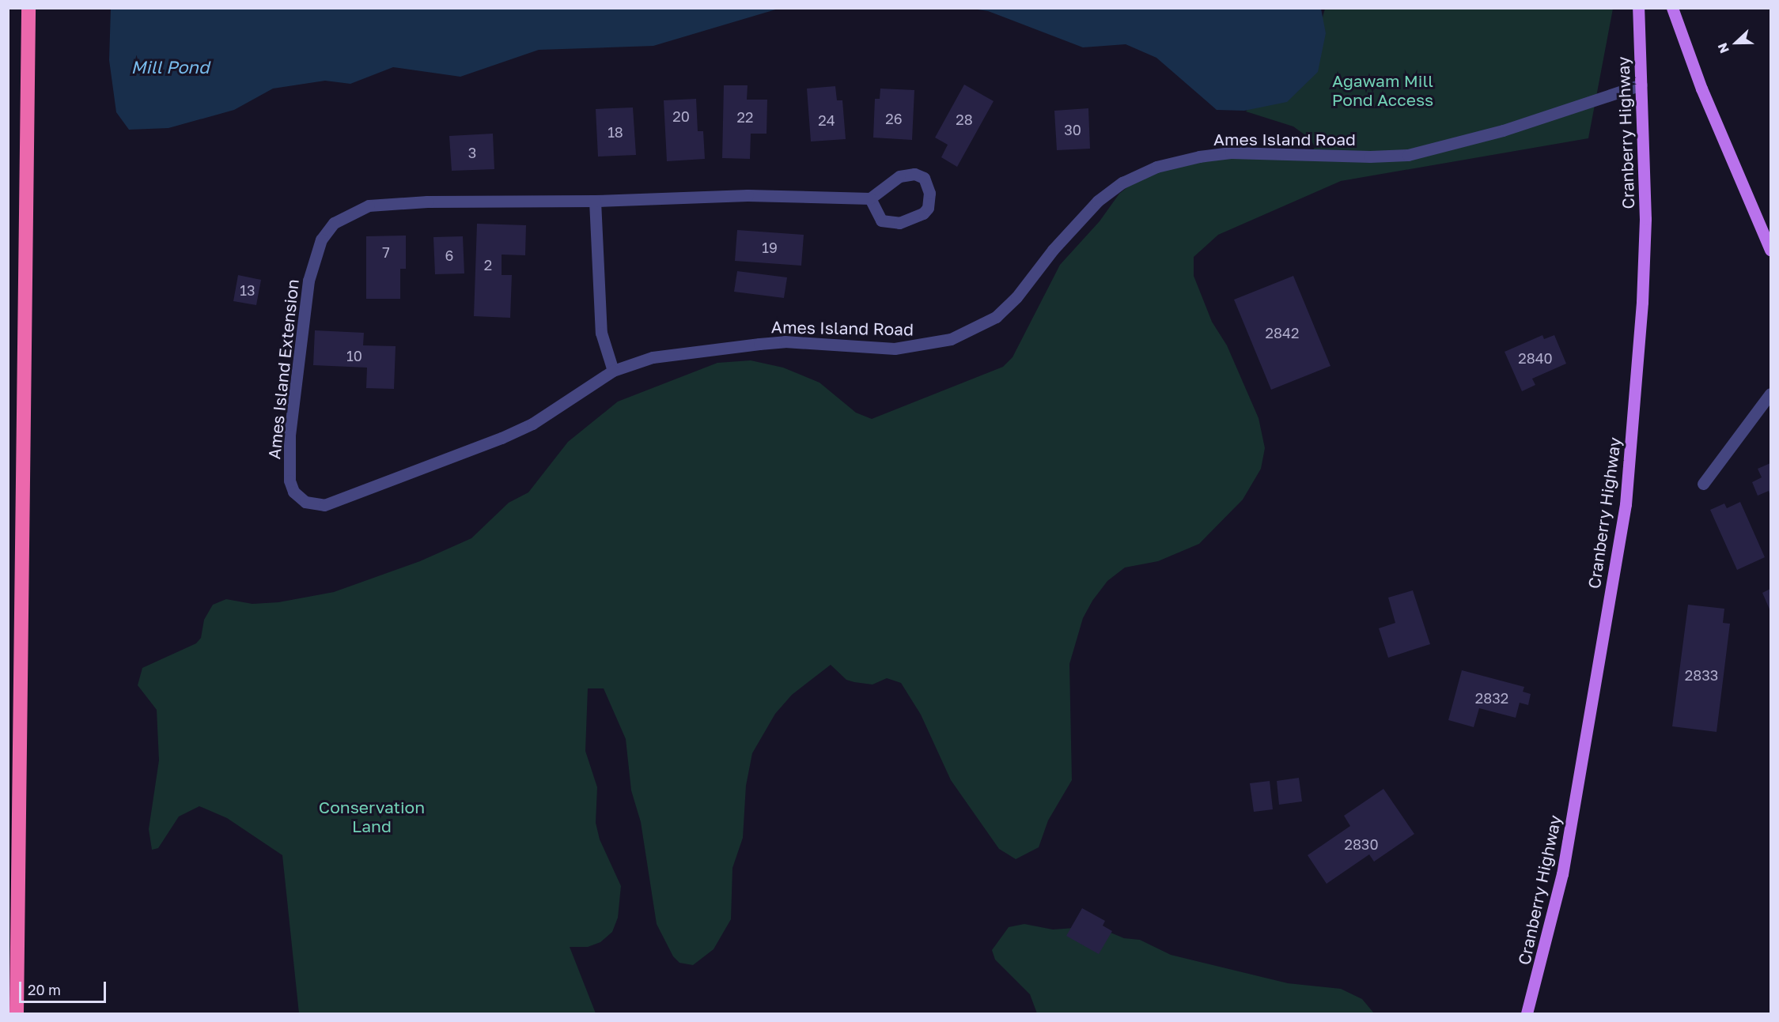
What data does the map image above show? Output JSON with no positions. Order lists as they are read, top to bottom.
{
  "streets": {
    "main road": ["Cranberry Highway"],
    "street": ["Ames Island Road", "Ames Island Extension"]
  },
  "crossings": [
    ["Cranberry Highway", "Ames Island Road"],
    ["Ames Island Road", "Ames Island Extension"]
  ],
  "water": ["Mill Pond"],
  "parks": ["Agawam Mill Pond Access", "Conservation Land"],
  "house_numbers": [
    "20",
    "22",
    "26",
    "28",
    "24",
    "30",
    "18",
    "3",
    "19",
    "7",
    "6",
    "2",
    "13",
    "2842",
    "10",
    "2840",
    "2833",
    "2832",
    "2830"
  ],
  "scale_bar": "20 m",
  "north": "left"
}
